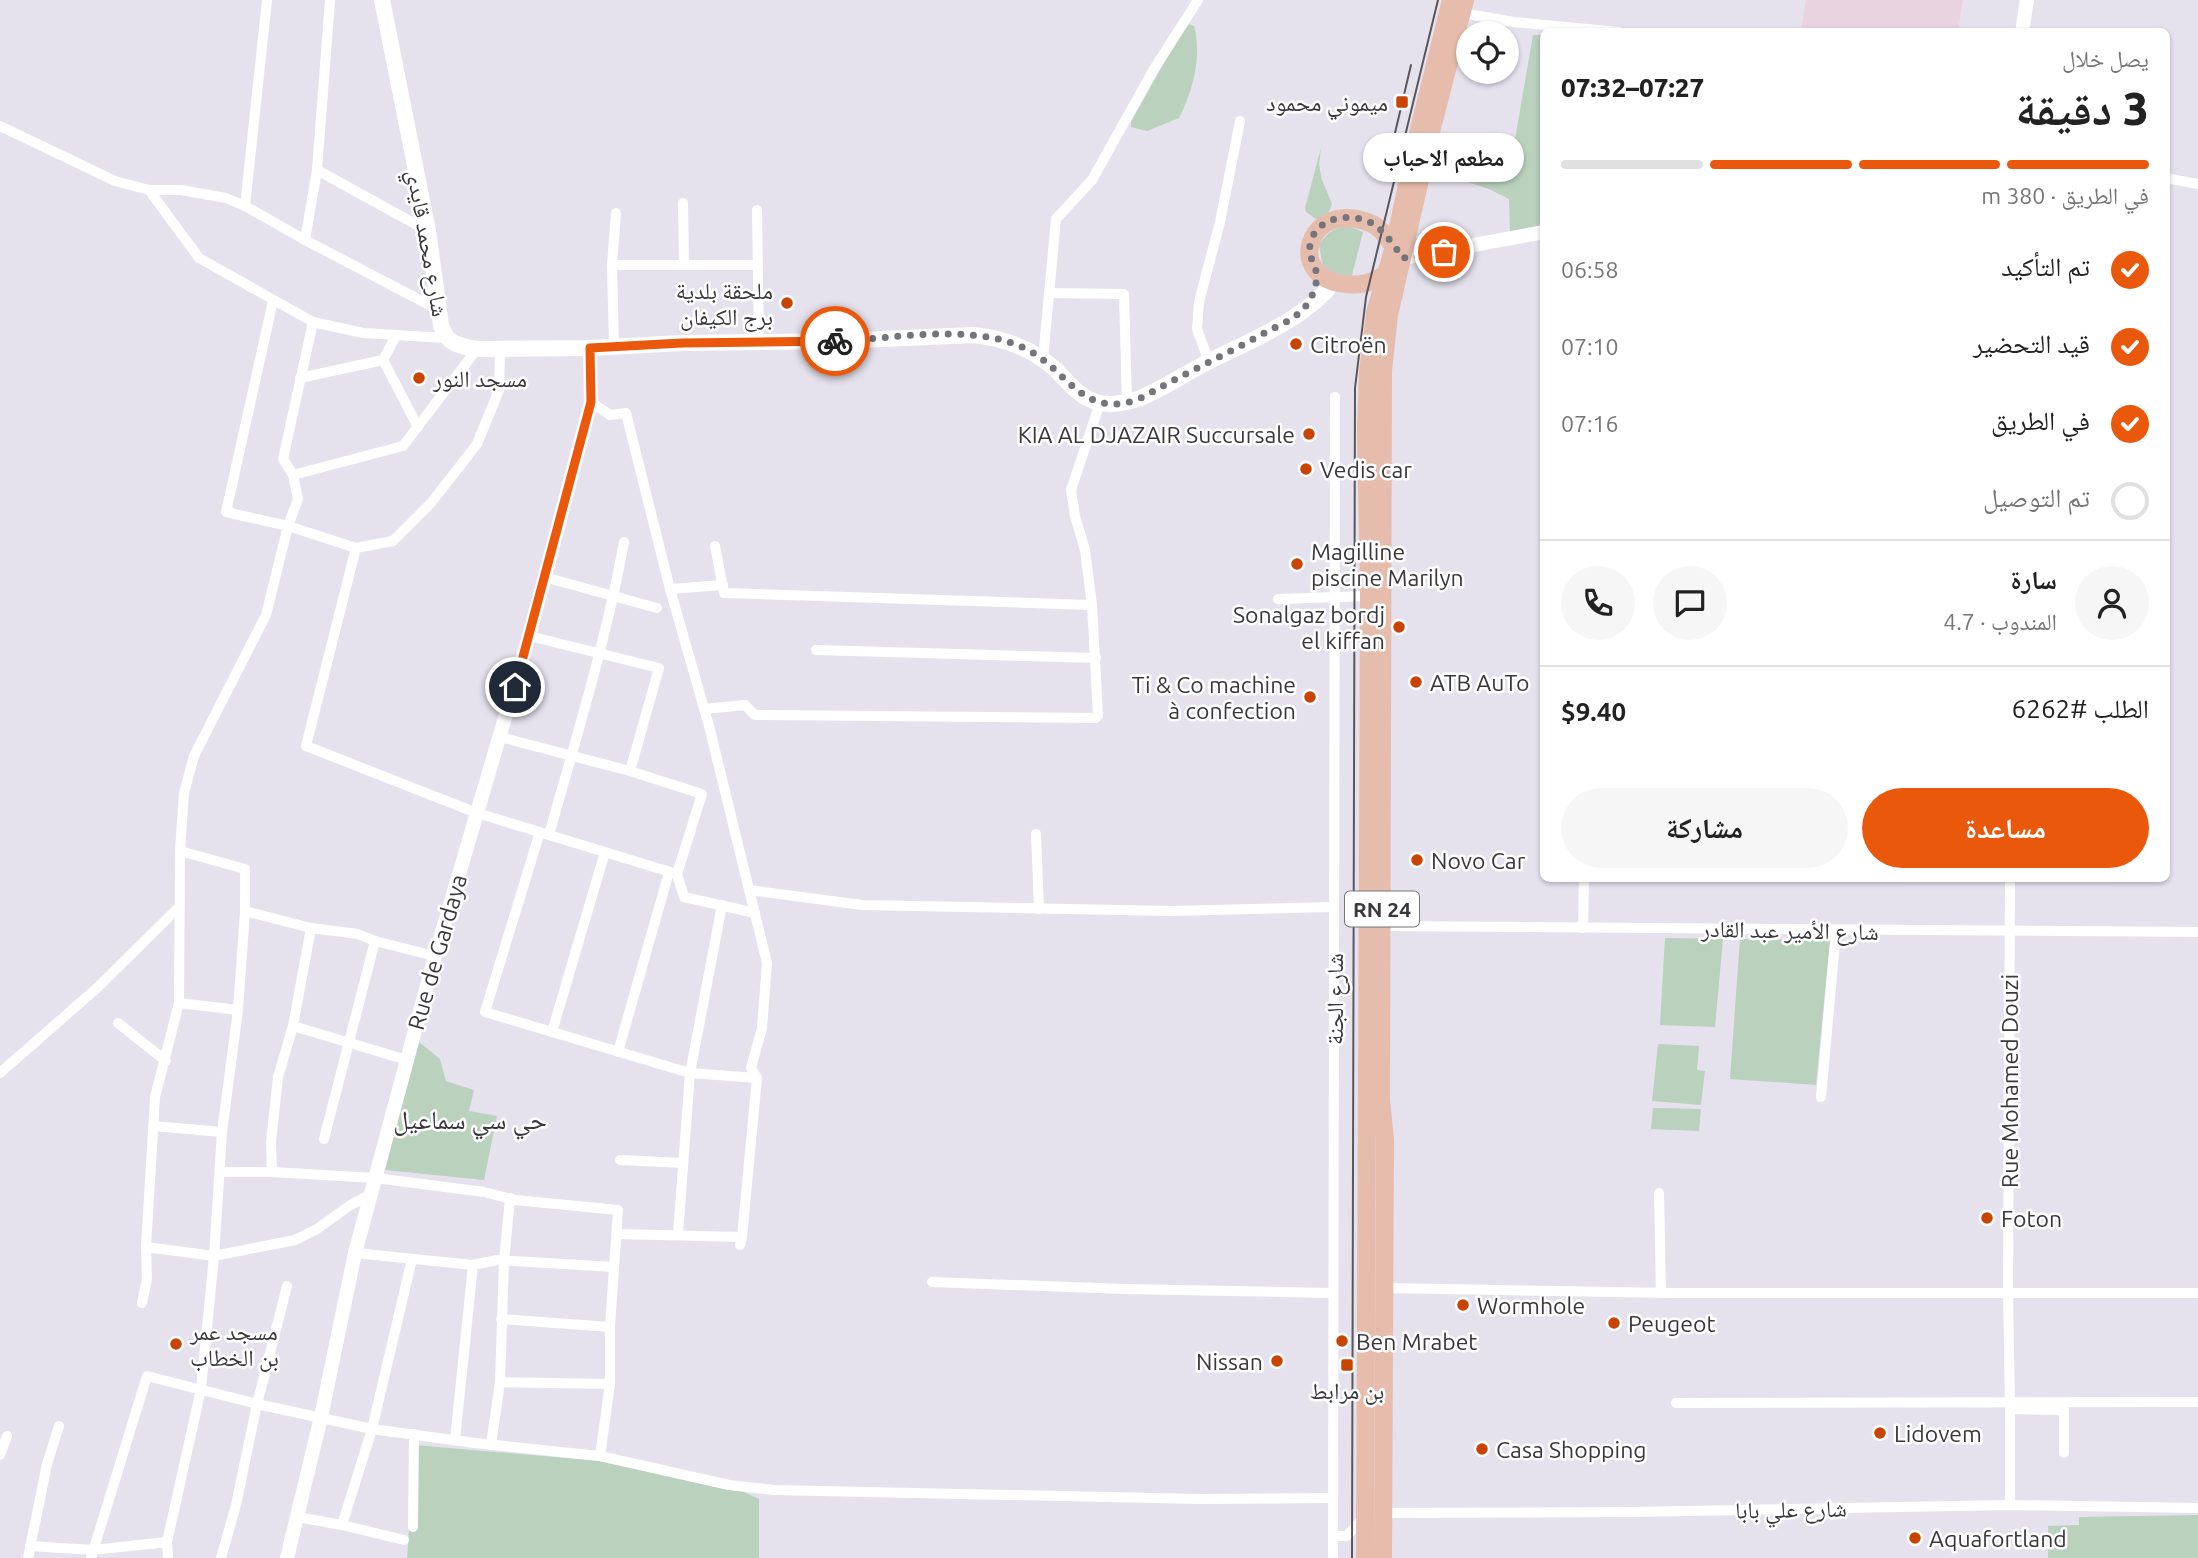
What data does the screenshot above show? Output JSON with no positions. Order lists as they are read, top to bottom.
{
  "streets": {
    "main road": ["شارع محمد قايدي", "RN 24"],
    "street": [
      "شارع الأمير عبد القادر",
      "Rue de Gardaya",
      "شارع الجنة",
      "Rue Mohamed Douzi",
      "شارع علي بابا"
    ]
  },
  "crossings": [
    ["شارع محمد قايدي", "Rue de Gardaya"],
    ["RN 24", "شارع الأمير عبد القادر"],
    ["RN 24", "شارع علي بابا"],
    ["شارع الأمير عبد القادر", "Rue Mohamed Douzi"],
    ["Rue Mohamed Douzi", "شارع علي بابا"]
  ],
  "districts": ["حي سي سماعيل"],
  "places": {
    "transit": ["ميموني محمود", "بن مرابط"],
    "other": [
      "مطعم الاحباب",
      "ملحقة بلدية برج الكيفان",
      "Citroën",
      "مسجد النور",
      "KIA AL DJAZAIR Succursale",
      "Vedis car",
      "Magilline piscine Marilyn",
      "Sonalgaz bordj el kiffan",
      "ATB AuTo",
      "Ti & Co machine à confection",
      "Novo Car",
      "Foton",
      "Wormhole",
      "Peugeot",
      "Ben Mrabet",
      "مسجد عمر بن الخطاب",
      "Nissan",
      "Lidovem",
      "Casa Shopping",
      "Aquafortland"
    ]
  },
  "page": {
    "heading": ["3 دقيقة", "يصل خلال", "07:27–07:32"],
    "panel": [
      "سارة",
      "المندوب · 4.7",
      "الطلب #6262",
      "$9.40"
    ],
    "bubble": "مطعم الاحباب",
    "bar": "في الطريق · 380 m",
    "list": [
      ["تم التأكيد", "06:58"],
      ["قيد التحضير", "07:10"],
      ["في الطريق", "07:16"],
      "تم التوصيل"
    ],
    "buttons": ["مساعدة", "مشاركة"]
  }
}
